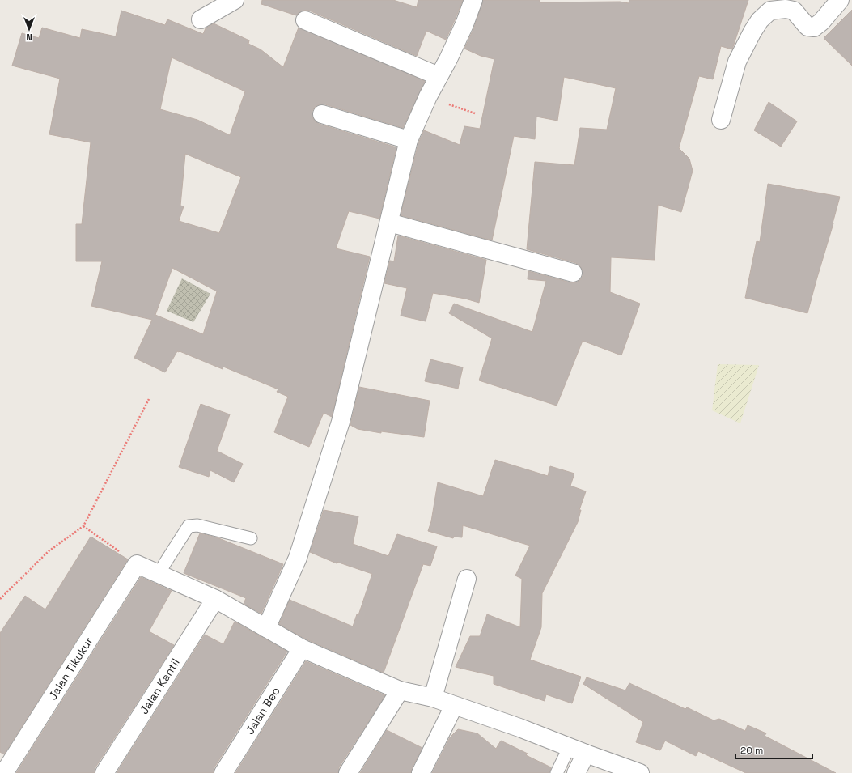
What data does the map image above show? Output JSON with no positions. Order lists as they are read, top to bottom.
{
  "streets": {
    "street": ["Jalan Tikukur", "Jalan Kantil", "Jalan Beo"]
  },
  "scale_bar": "20 m",
  "north": "bottom"
}
